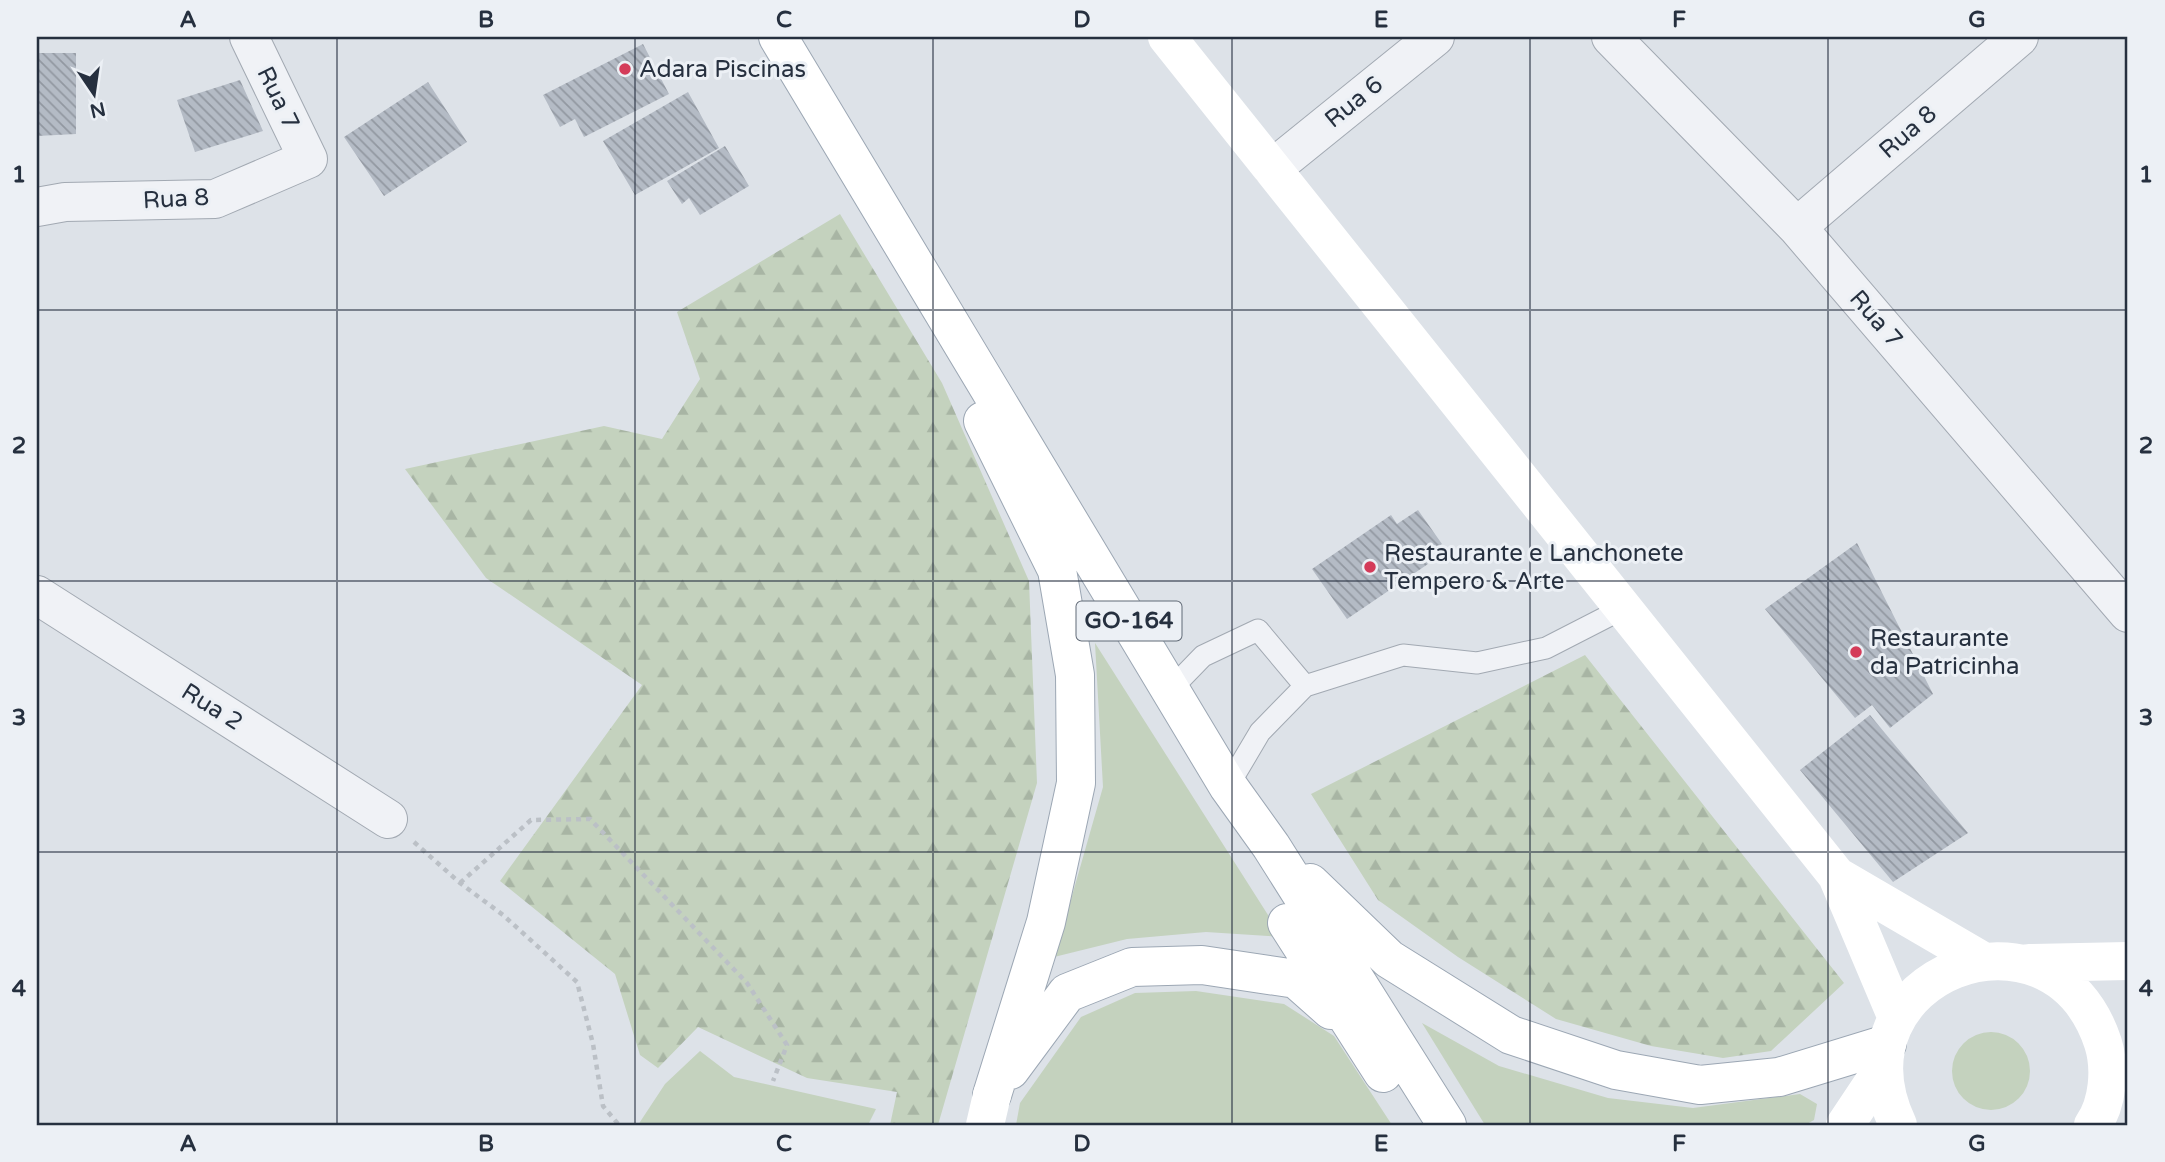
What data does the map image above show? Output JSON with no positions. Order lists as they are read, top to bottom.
{
  "streets": {
    "main road": ["GO-164"],
    "street": [
      "Rua 7",
      "Rua 6",
      "Rua 8",
      "Rua 2"
    ]
  },
  "crossings": [
    ["Rua 7", "Rua 8"]
  ],
  "places": ["Adara Piscinas", "Restaurante e Lanchonete Tempero & Arte", "Restaurante da Patricinha"],
  "north": "bottom",
  "grid": {
    "columns": [
      "A",
      "B",
      "C",
      "D",
      "E",
      "F",
      "G"
    ],
    "rows": [
      "1",
      "2",
      "3",
      "4"
    ]
  }
}
